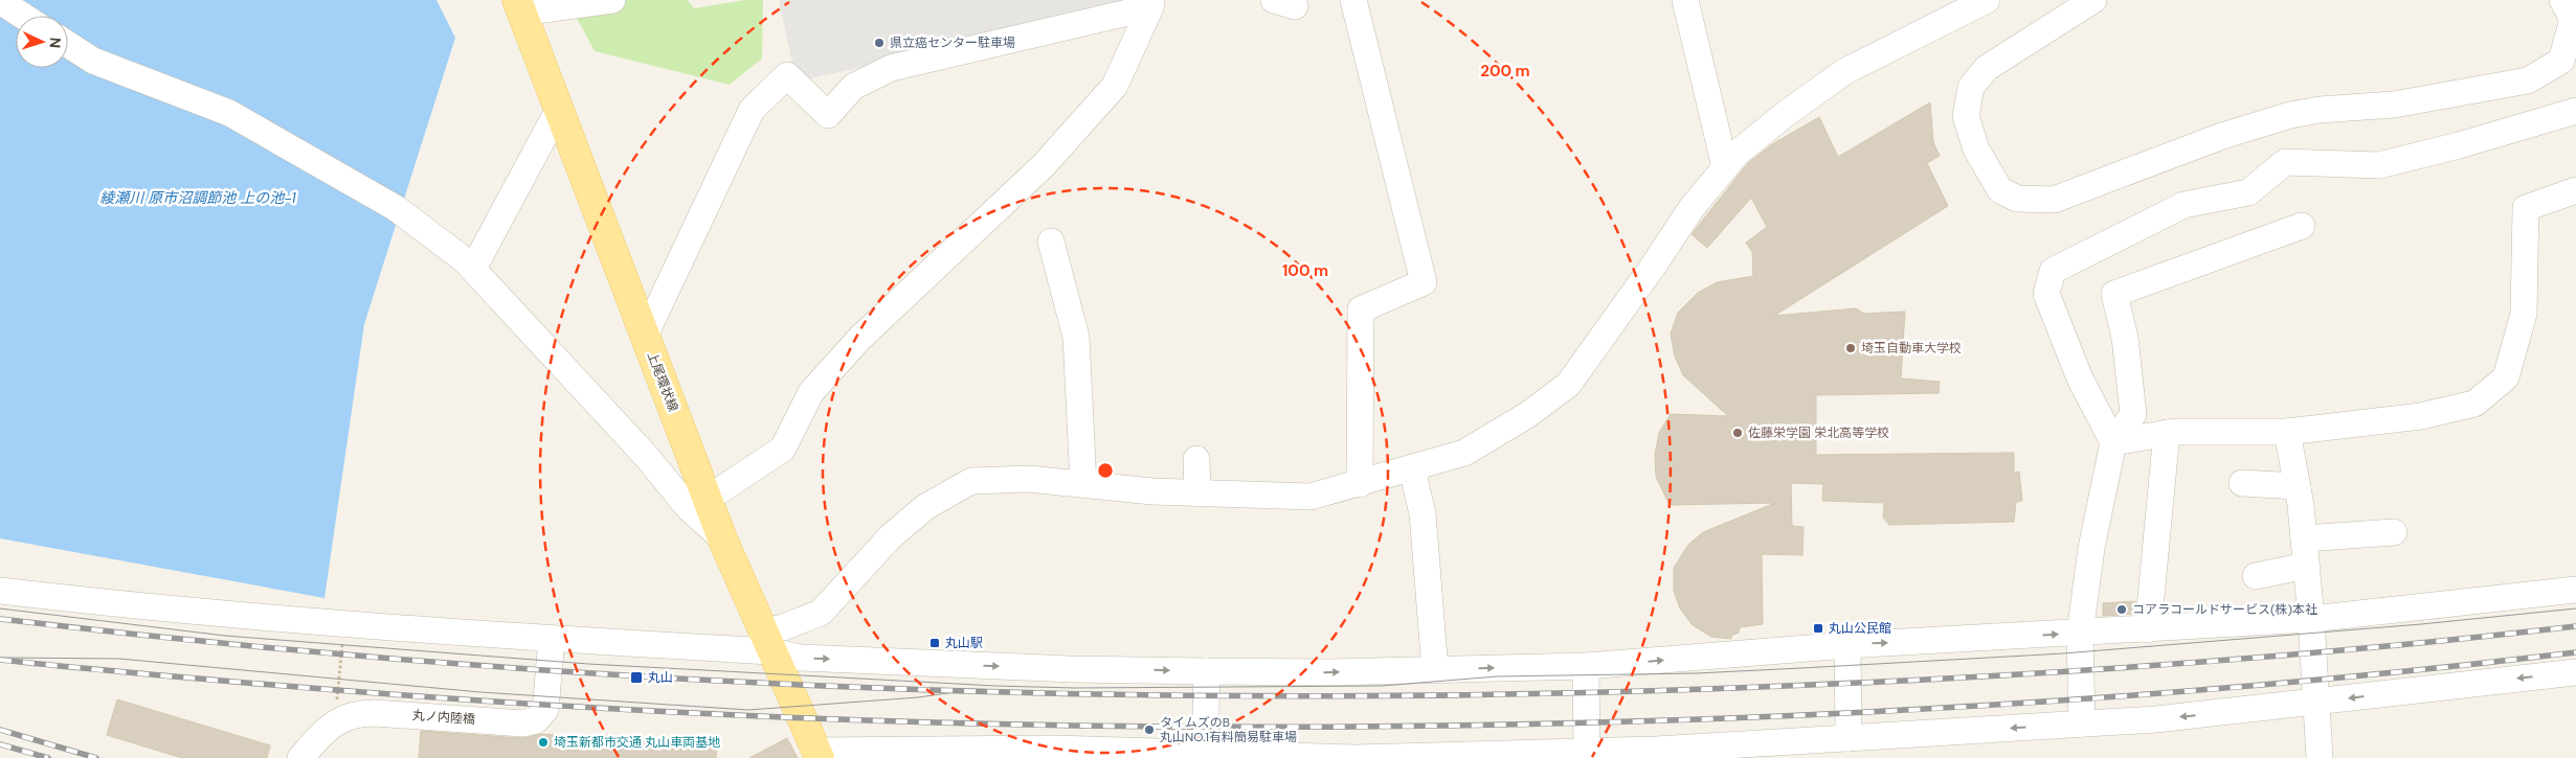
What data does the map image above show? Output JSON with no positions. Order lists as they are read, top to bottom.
{
  "streets": {
    "main road": ["上尾環状線"],
    "street": ["丸ノ内陸橋"]
  },
  "water": ["綾瀬川 原市沼調節池 上の池-1"],
  "places": {
    "other": [
      "県立癌センター駐車場",
      "埼玉自動車大学校",
      "佐藤栄学園 栄北高等学校",
      "コアラコールドサービス(株)本社",
      "タイムズのB 丸山NO.1有料簡易駐車場",
      "埼玉新都市交通 丸山車両基地"
    ],
    "transit": ["丸山公民館", "丸山駅", "丸山"]
  },
  "north": "right",
  "rings": ["200 m", "100 m"]
}
